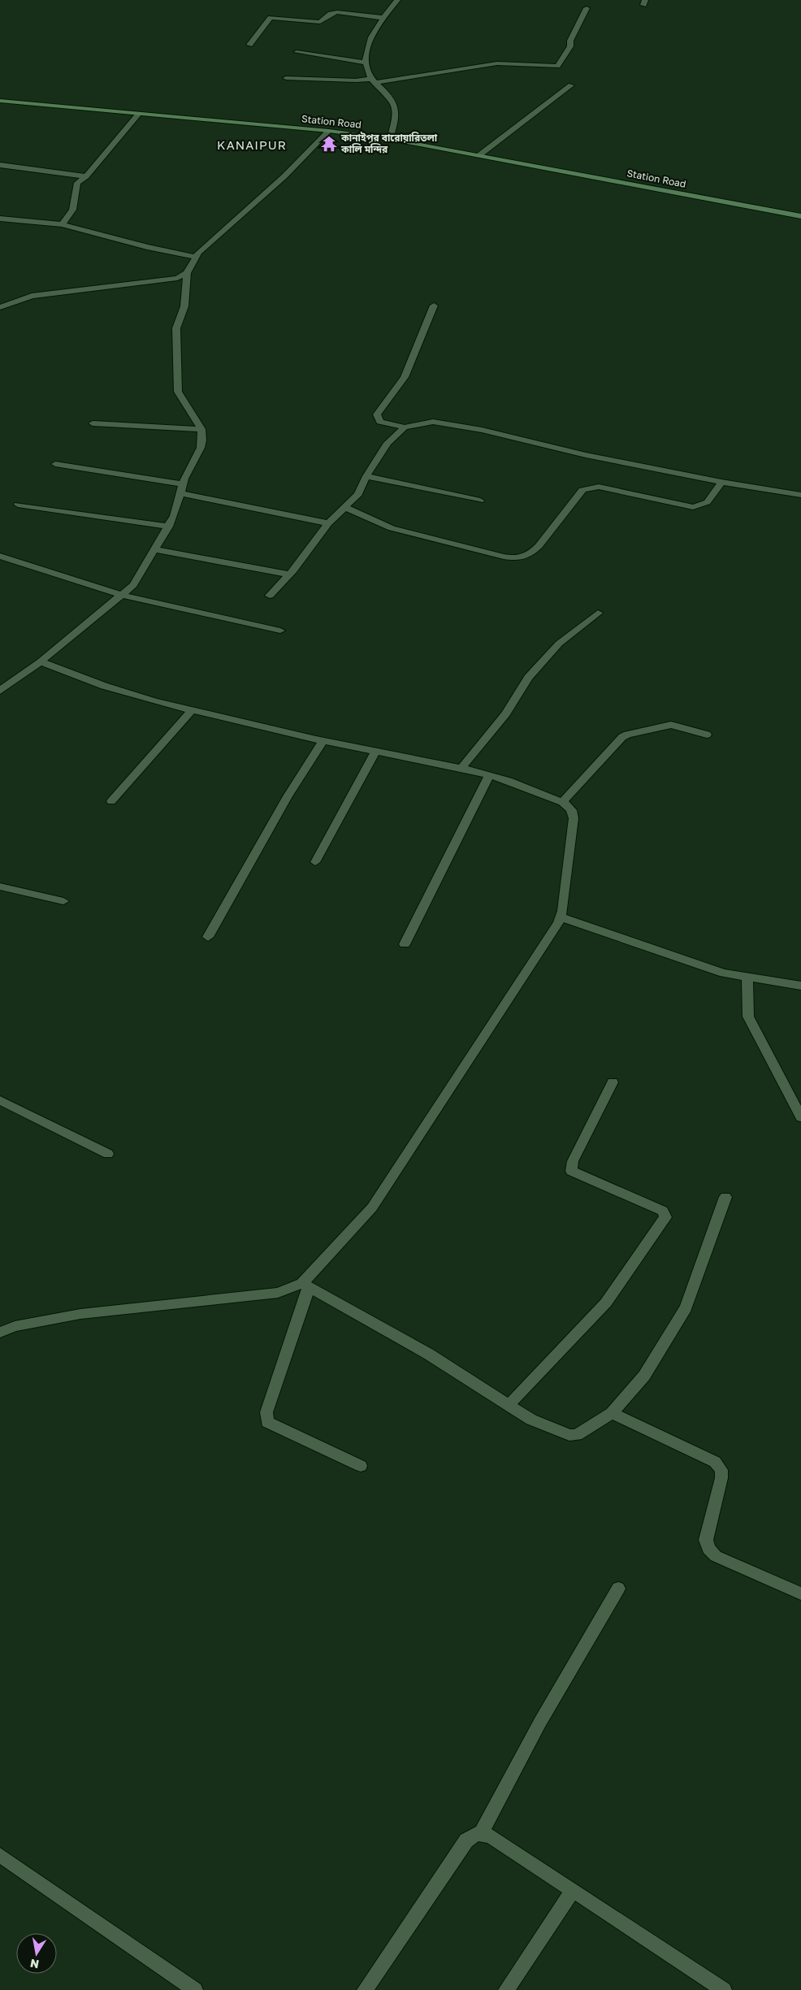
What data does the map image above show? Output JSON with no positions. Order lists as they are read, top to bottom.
{
  "streets": {
    "main road": ["Station Road"]
  },
  "districts": ["KANAIPUR"],
  "places": {
    "temple": ["কানাইপুর বারোয়ারিতলা কালি মন্দির"]
  },
  "north": "bottom"
}
